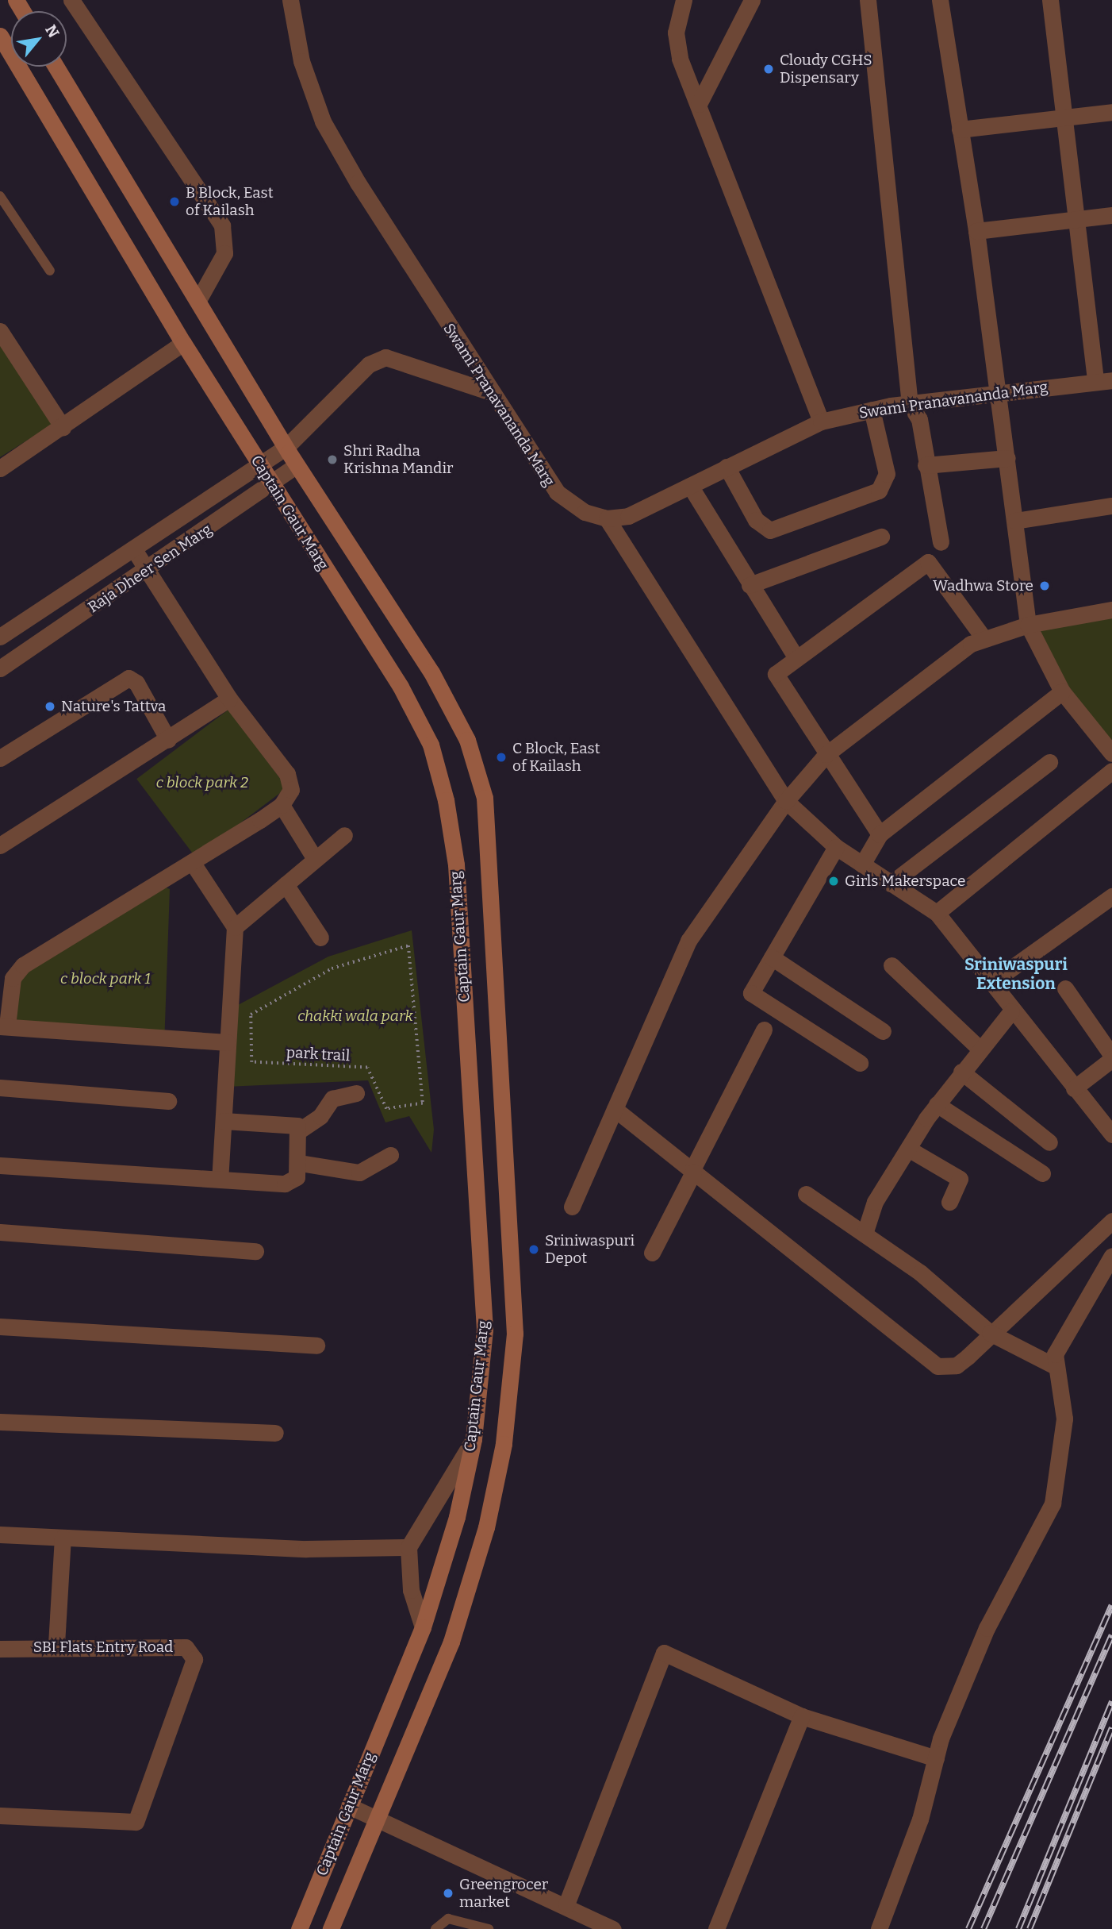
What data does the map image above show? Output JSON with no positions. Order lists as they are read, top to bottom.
{
  "streets": {
    "main road": ["Captain Gaur Marg"],
    "street": ["Swami Pranavananda Marg", "Raja Dheer Sen Marg", "SBI Flats Entry Road"],
    "path": ["park trail"]
  },
  "crossings": [
    ["Swami Pranavananda Marg", "Raja Dheer Sen Marg"],
    ["Captain Gaur Marg", "Raja Dheer Sen Marg"]
  ],
  "districts": ["Sriniwaspuri Extension"],
  "parks": ["c block park 2", "c block park 1", "chakki wala park"],
  "places": [
    "Cloudy CGHS Dispensary",
    "B Block, East of Kailash",
    "Shri Radha Krishna Mandir",
    "Wadhwa Store",
    "Nature's Tattva",
    "C Block, East of Kailash",
    "Girls Makerspace",
    "Sriniwaspuri Depot",
    "Greengrocer market"
  ],
  "north": "top right"
}
